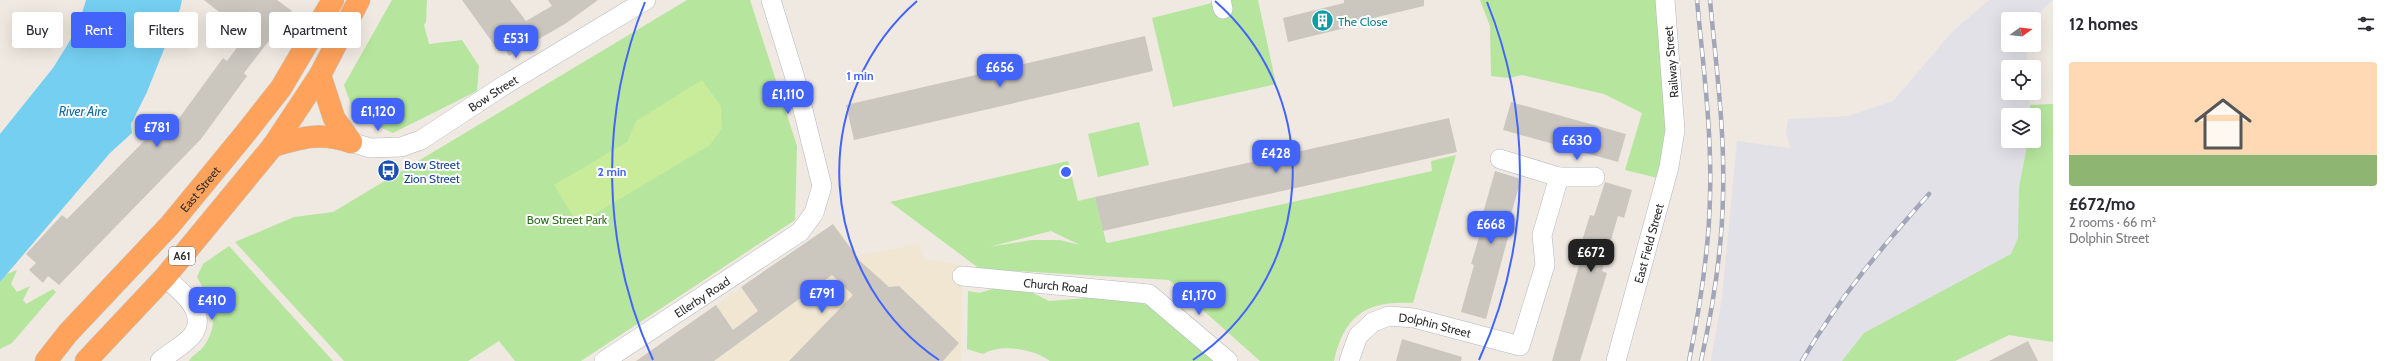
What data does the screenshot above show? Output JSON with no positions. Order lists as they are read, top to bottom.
{
  "streets": {
    "highway": ["East Street", "A61"],
    "street": [
      "Railway Street",
      "Bow Street",
      "East Field Street",
      "Church Road",
      "Ellerby Road",
      "Dolphin Street"
    ]
  },
  "crossings": [
    ["Railway Street", "East Field Street"]
  ],
  "water": ["River Aire"],
  "parks": ["Bow Street Park"],
  "places": {
    "building": ["The Close"],
    "bus stop": ["Bow Street Zion Street"]
  },
  "north": "right",
  "page": {
    "heading": "12 homes",
    "chip": [
      "Buy",
      "Rent",
      "Filters",
      "New",
      "Apartment"
    ],
    "price": [
      "£531",
      "£656",
      "£1,110",
      "£1,120",
      "£781",
      "£630",
      "£428",
      "£668",
      "£672",
      "£791",
      "£1,170",
      "£410"
    ],
    "list": [
      {
        "name": "£672/mo",
        "note": "2 rooms · 66 m² · Dolphin Street"
      }
    ]
  },
  "rings": ["1 min", "2 min"]
}
